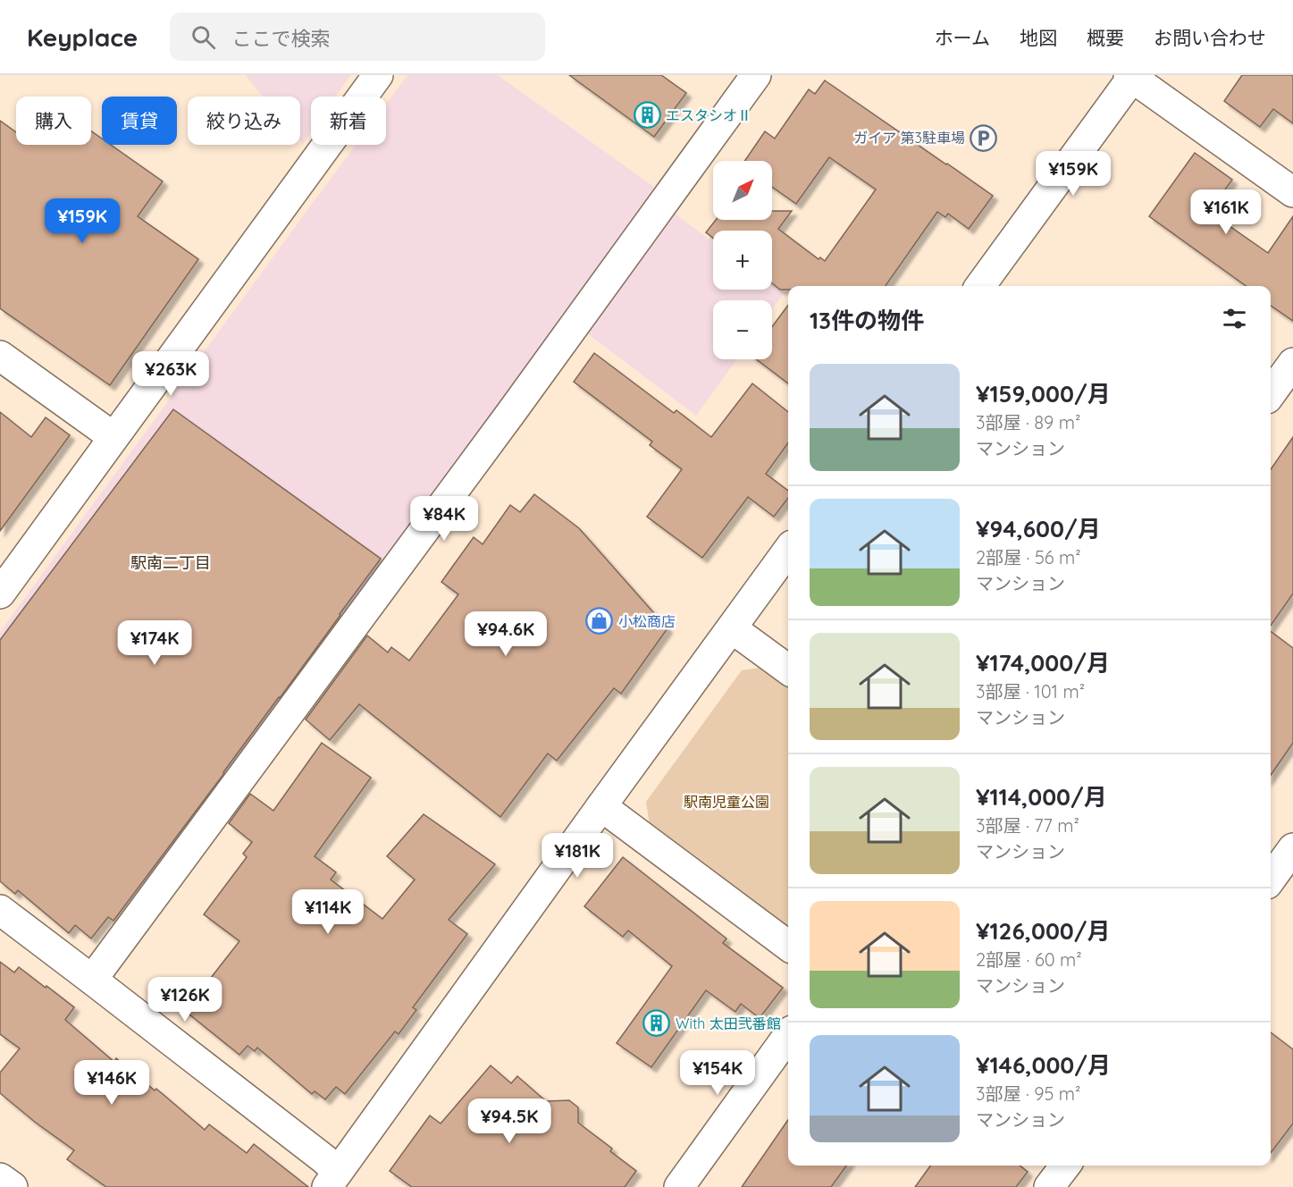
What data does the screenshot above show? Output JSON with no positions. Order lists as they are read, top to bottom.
{
  "districts": ["駅南二丁目"],
  "parks": ["駅南児童公園"],
  "places": {
    "building": ["エスタシオⅡ", "With 太田弐番館"],
    "parking": ["ガイア 第3駐車場"],
    "shop": ["小松商店"]
  },
  "north": "top right",
  "page": {
    "header": "Keyplace",
    "search": "ここで検索",
    "nav": [
      "ホーム",
      "地図",
      "概要",
      "お問い合わせ"
    ],
    "chip": [
      "購入",
      "賃貸",
      "絞り込み",
      "新着"
    ],
    "price": [
      "¥159K",
      "¥161K",
      "¥159K",
      "¥263K",
      "¥84K",
      "¥94.6K",
      "¥174K",
      "¥181K",
      "¥114K",
      "¥126K",
      "¥154K",
      "¥146K",
      "¥94.5K"
    ],
    "map_buttons": ["+", "−"],
    "heading": "13件の物件",
    "list": [
      {
        "name": "¥159,000/月",
        "note": "3部屋 · 89 m² · マンション"
      },
      {
        "name": "¥94,600/月",
        "note": "2部屋 · 56 m² · マンション"
      },
      {
        "name": "¥174,000/月",
        "note": "3部屋 · 101 m² · マンション"
      },
      {
        "name": "¥114,000/月",
        "note": "3部屋 · 77 m² · マンション"
      },
      {
        "name": "¥126,000/月",
        "note": "2部屋 · 60 m² · マンション"
      },
      {
        "name": "¥146,000/月",
        "note": "3部屋 · 95 m² · マンション"
      }
    ]
  }
}
